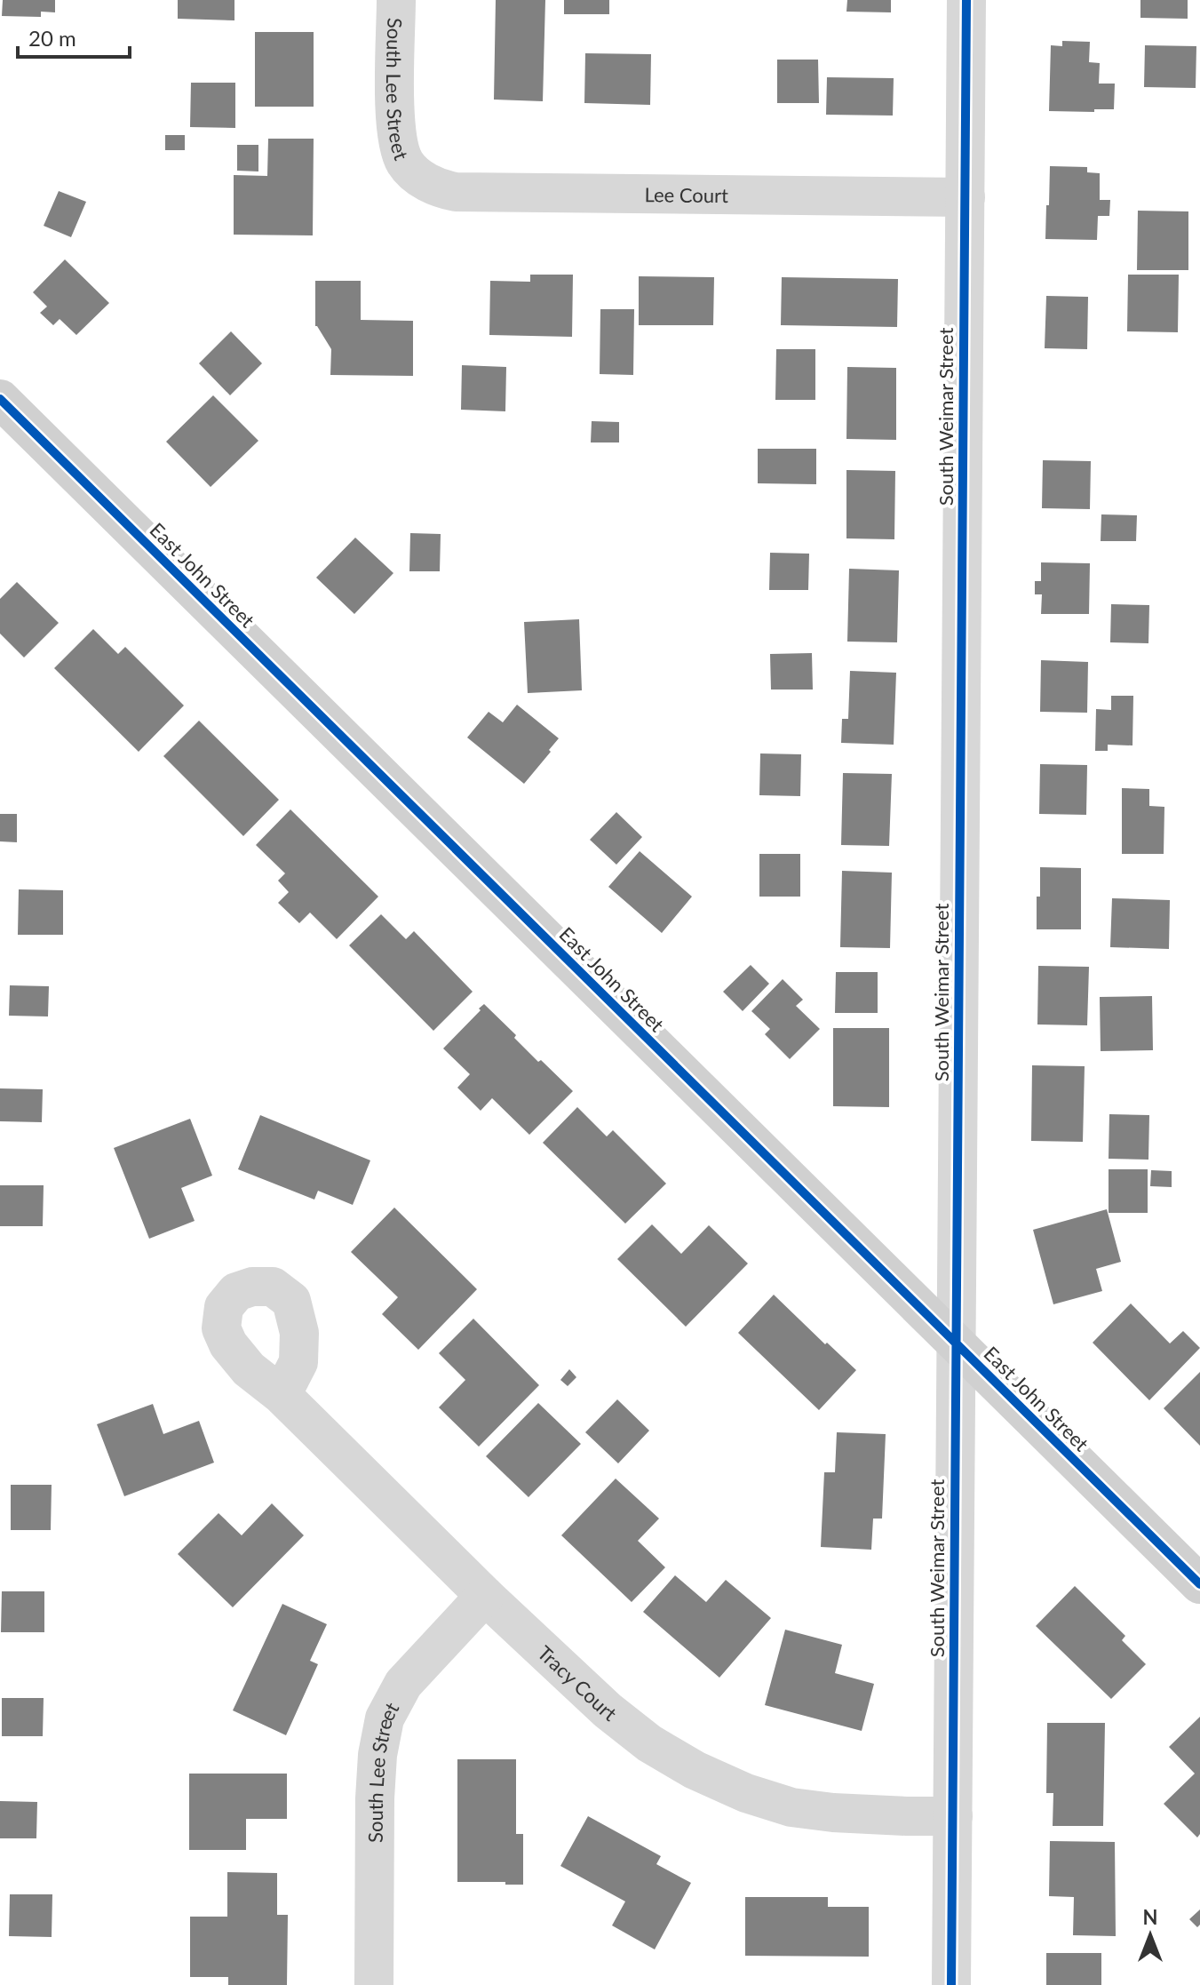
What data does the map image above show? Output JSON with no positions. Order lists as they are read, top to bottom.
{
  "streets": {
    "street": [
      "South Lee Street",
      "Lee Court",
      "South Weimar Street",
      "East John Street",
      "Tracy Court"
    ]
  },
  "crossings": [
    ["South Lee Street", "Lee Court"],
    ["South Lee Street", "Tracy Court"],
    ["Lee Court", "South Weimar Street"],
    ["South Weimar Street", "East John Street"],
    ["South Weimar Street", "Tracy Court"]
  ],
  "scale_bar": "20 m",
  "north": "top"
}
